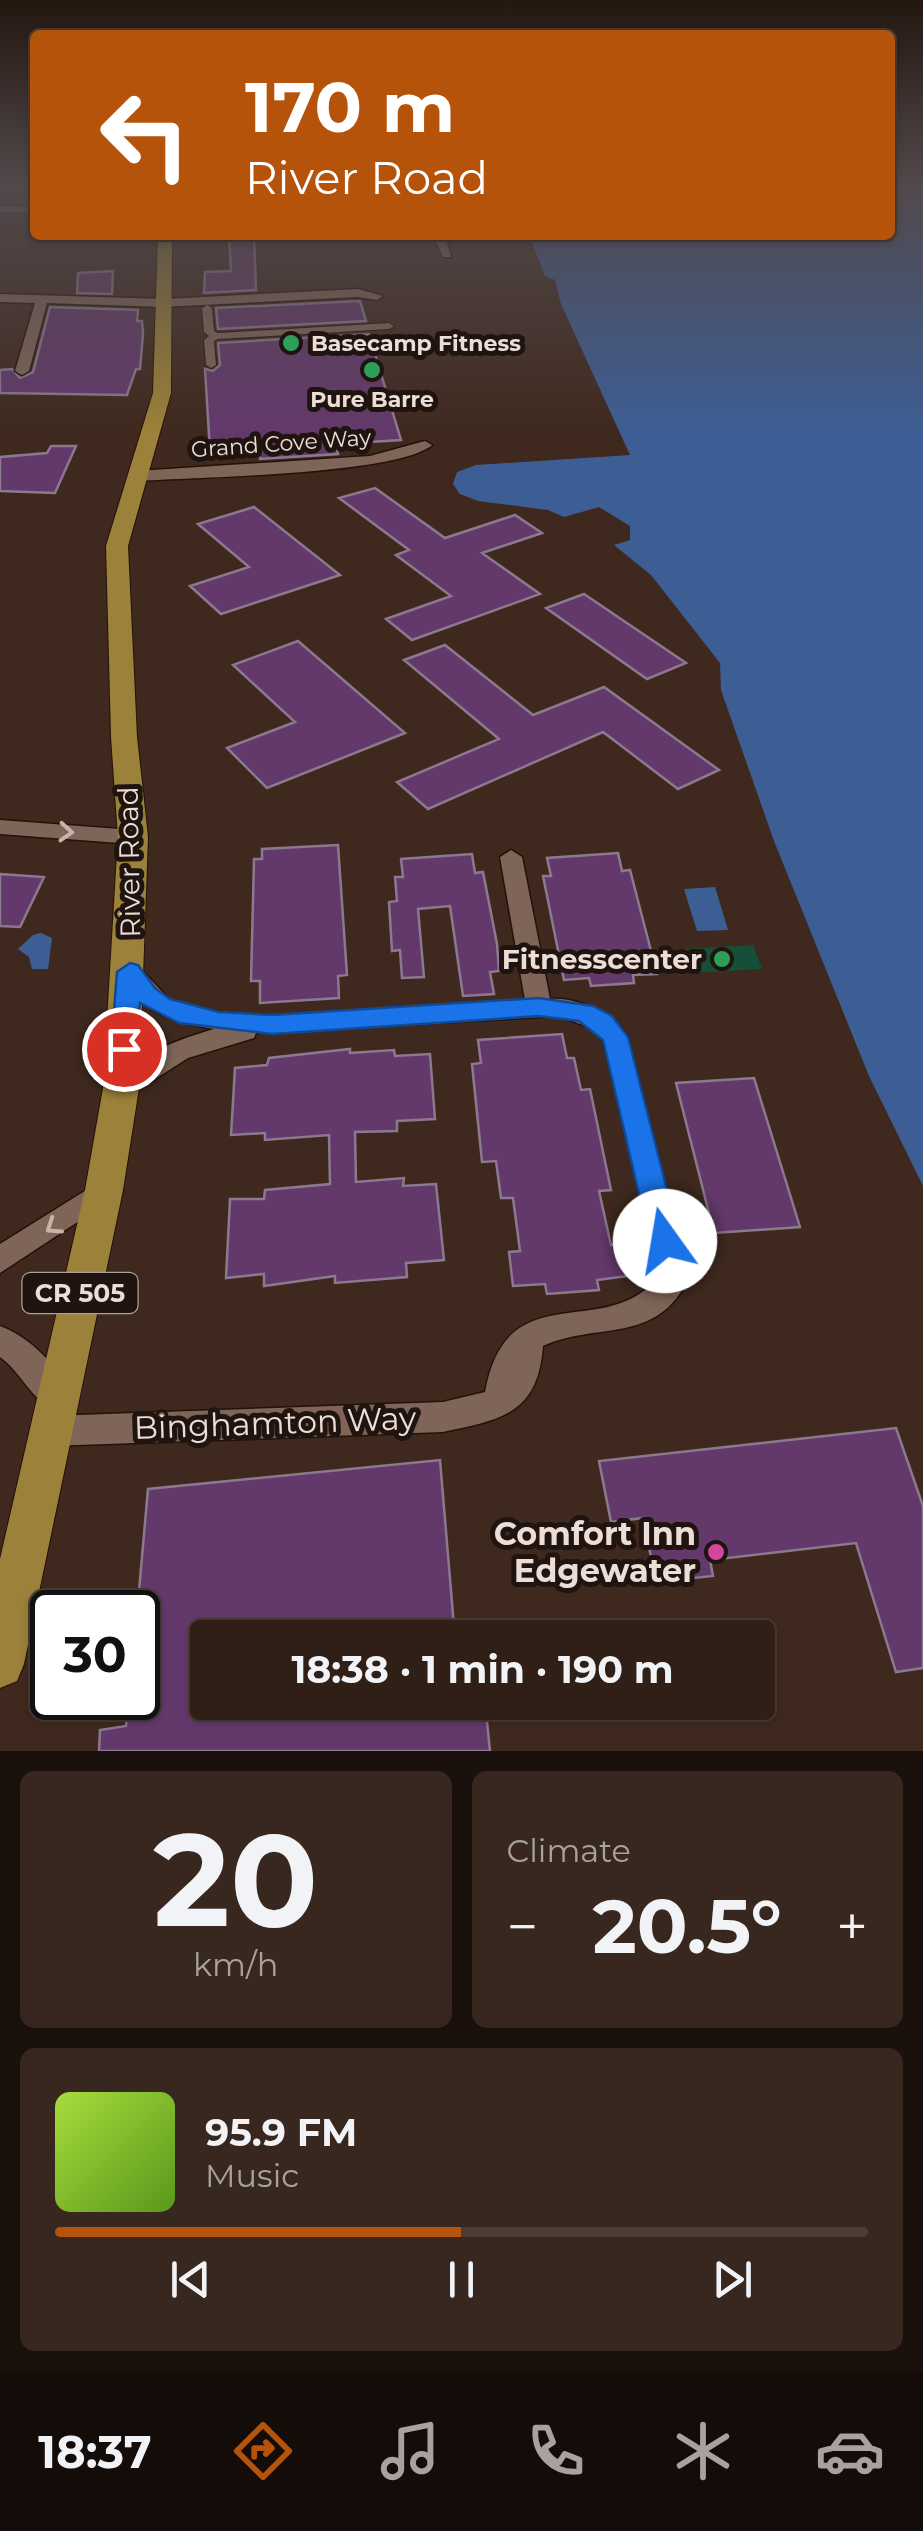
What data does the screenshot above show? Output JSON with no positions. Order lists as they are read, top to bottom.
{
  "streets": {
    "main road": ["River Road", "CR 505"],
    "street": ["Grand Cove Way", "Binghamton Way"]
  },
  "crossings": [
    ["Grand Cove Way", "River Road"],
    ["River Road", "Binghamton Way"]
  ],
  "places": [
    "Basecamp Fitness",
    "Pure Barre",
    "Fitnesscenter",
    "Comfort Inn Edgewater"
  ],
  "page": {
    "turn": ["170 m", "River Road"],
    "limit": "30",
    "trip": "18:38 · 1 min · 190 m",
    "tile": [
      ["20", "km/h"],
      "Climate"
    ],
    "heat": ["−", "20.5°", "+"],
    "song": ["95.9 FM", "Music"],
    "tabs": "18:37"
  }
}
